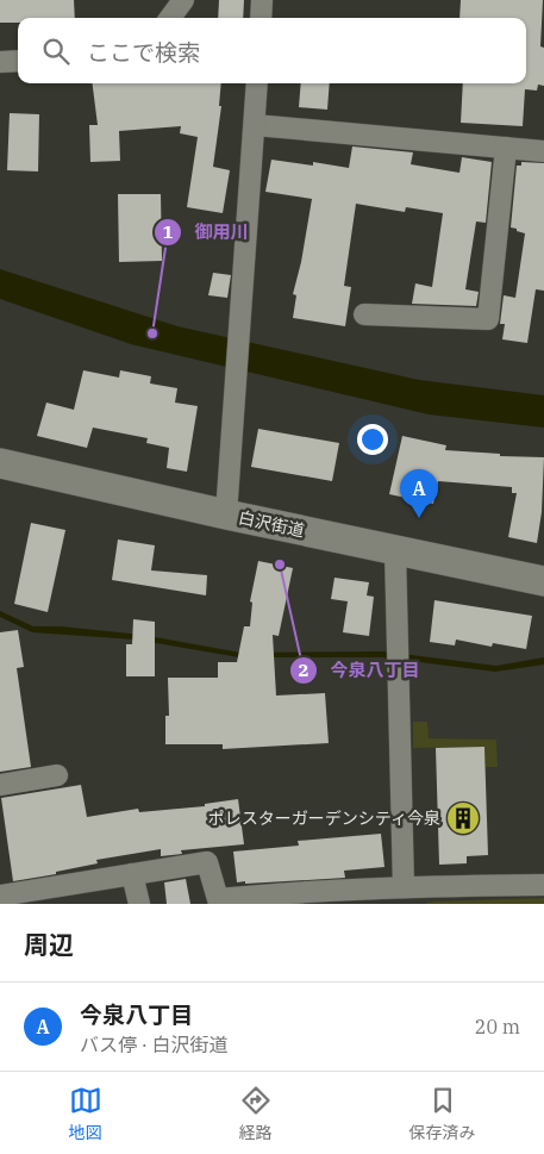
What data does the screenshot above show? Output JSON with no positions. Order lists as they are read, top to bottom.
{
  "streets": {
    "main road": ["白沢街道"]
  },
  "places": {
    "other": ["御用川", "今泉八丁目"],
    "building": ["ポレスターガーデンシティ今泉"]
  },
  "page": {
    "search": "ここで検索",
    "pins": "A",
    "heading": "周辺",
    "list": [
      {
        "mark": "A",
        "name": "今泉八丁目",
        "note": "バス停 · 白沢街道",
        "value": "20 m"
      }
    ],
    "nav": ["地図", "経路", "保存済み"]
  }
}
